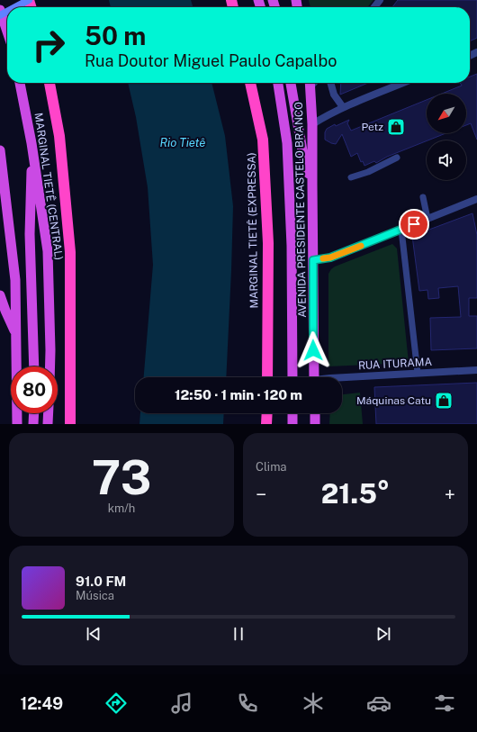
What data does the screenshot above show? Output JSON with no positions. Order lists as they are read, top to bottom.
{
  "streets": {
    "highway": ["MARGINAL TIETÊ (CENTRAL)", "AVENIDA PRESIDENTE CASTELO BRANCO", "MARGINAL TIETÊ (EXPRESSA)"],
    "street": ["RUA ITURAMA"]
  },
  "water": ["Rio Tietê"],
  "places": {
    "shop": ["Petz", "Máquinas Catu"]
  },
  "north": "bottom left",
  "page": {
    "turn": ["50 m", "Rua Doutor Miguel Paulo Capalbo"],
    "limit": "80",
    "trip": "12:50 · 1 min · 120 m",
    "tile": [
      ["73", "km/h"],
      "Clima"
    ],
    "heat": ["−", "21.5°", "+"],
    "song": ["91.0 FM", "Música"],
    "tabs": "12:49"
  }
}
